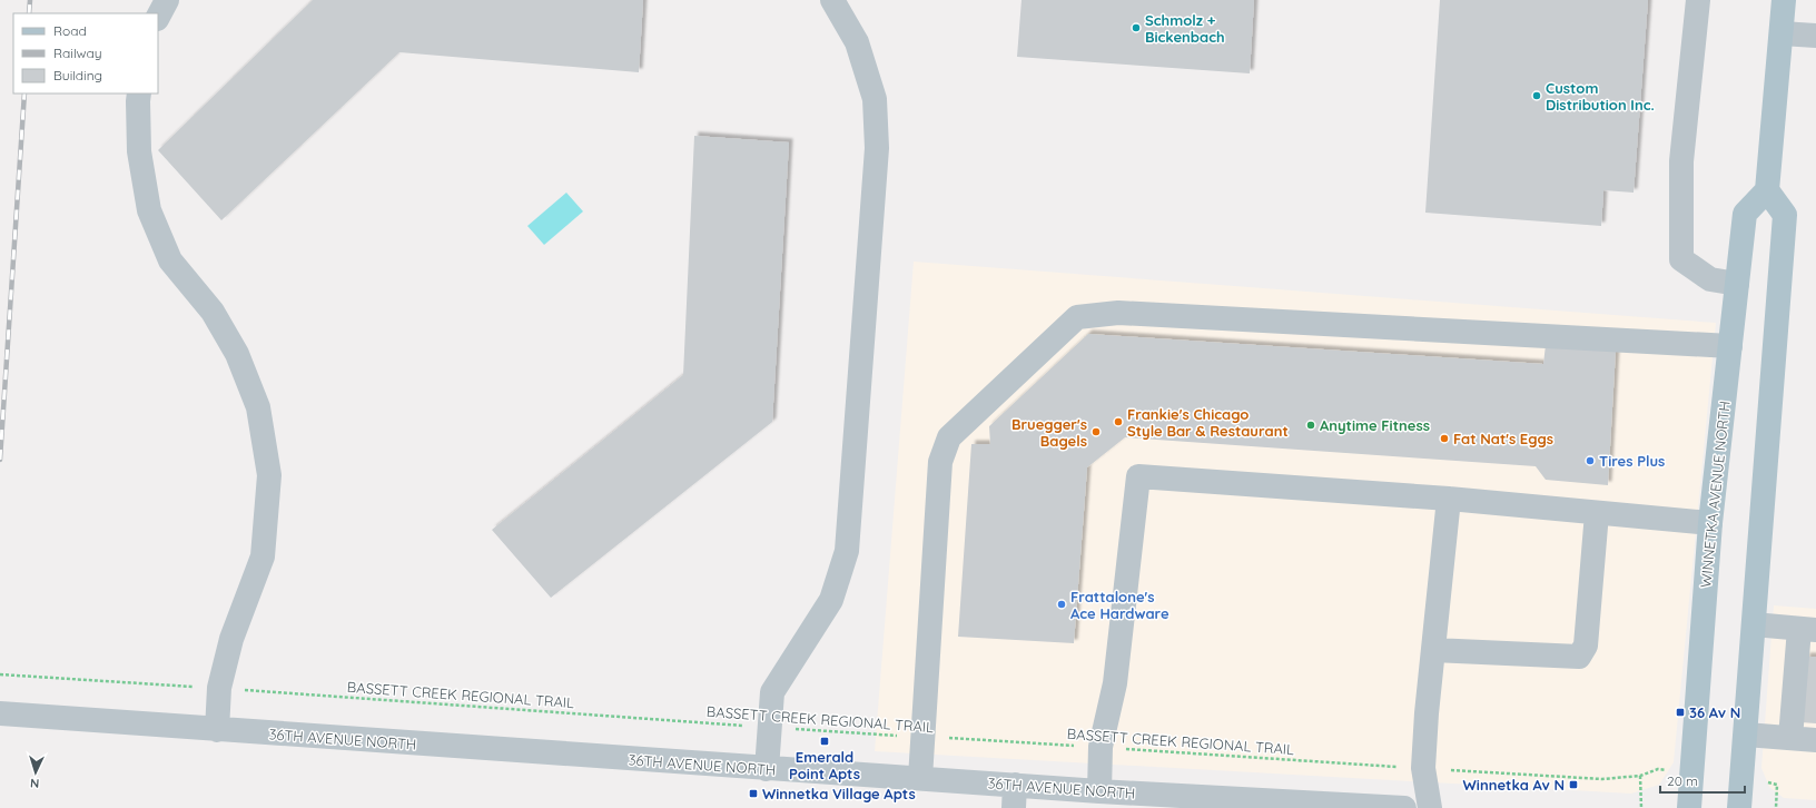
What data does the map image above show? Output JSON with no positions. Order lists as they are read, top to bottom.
{
  "streets": {
    "main road": ["WINNETKA AVENUE NORTH"],
    "street": ["36TH AVENUE NORTH"],
    "path": ["BASSETT CREEK REGIONAL TRAIL"]
  },
  "places": {
    "other": [
      "Schmolz + Bickenbach",
      "Custom Distribution Inc.",
      "Frankie's Chicago Style Bar & Restaurant",
      "Anytime Fitness",
      "Bruegger's Bagels",
      "Fat Nat's Eggs",
      "Tires Plus",
      "Frattalone's Ace Hardware"
    ],
    "transit": [
      "36 Av N",
      "Emerald Point Apts",
      "Winnetka Av N",
      "Winnetka Village Apts"
    ]
  },
  "legend": ["Road", "Railway", "Building"],
  "scale_bar": "20 m",
  "north": "bottom"
}
